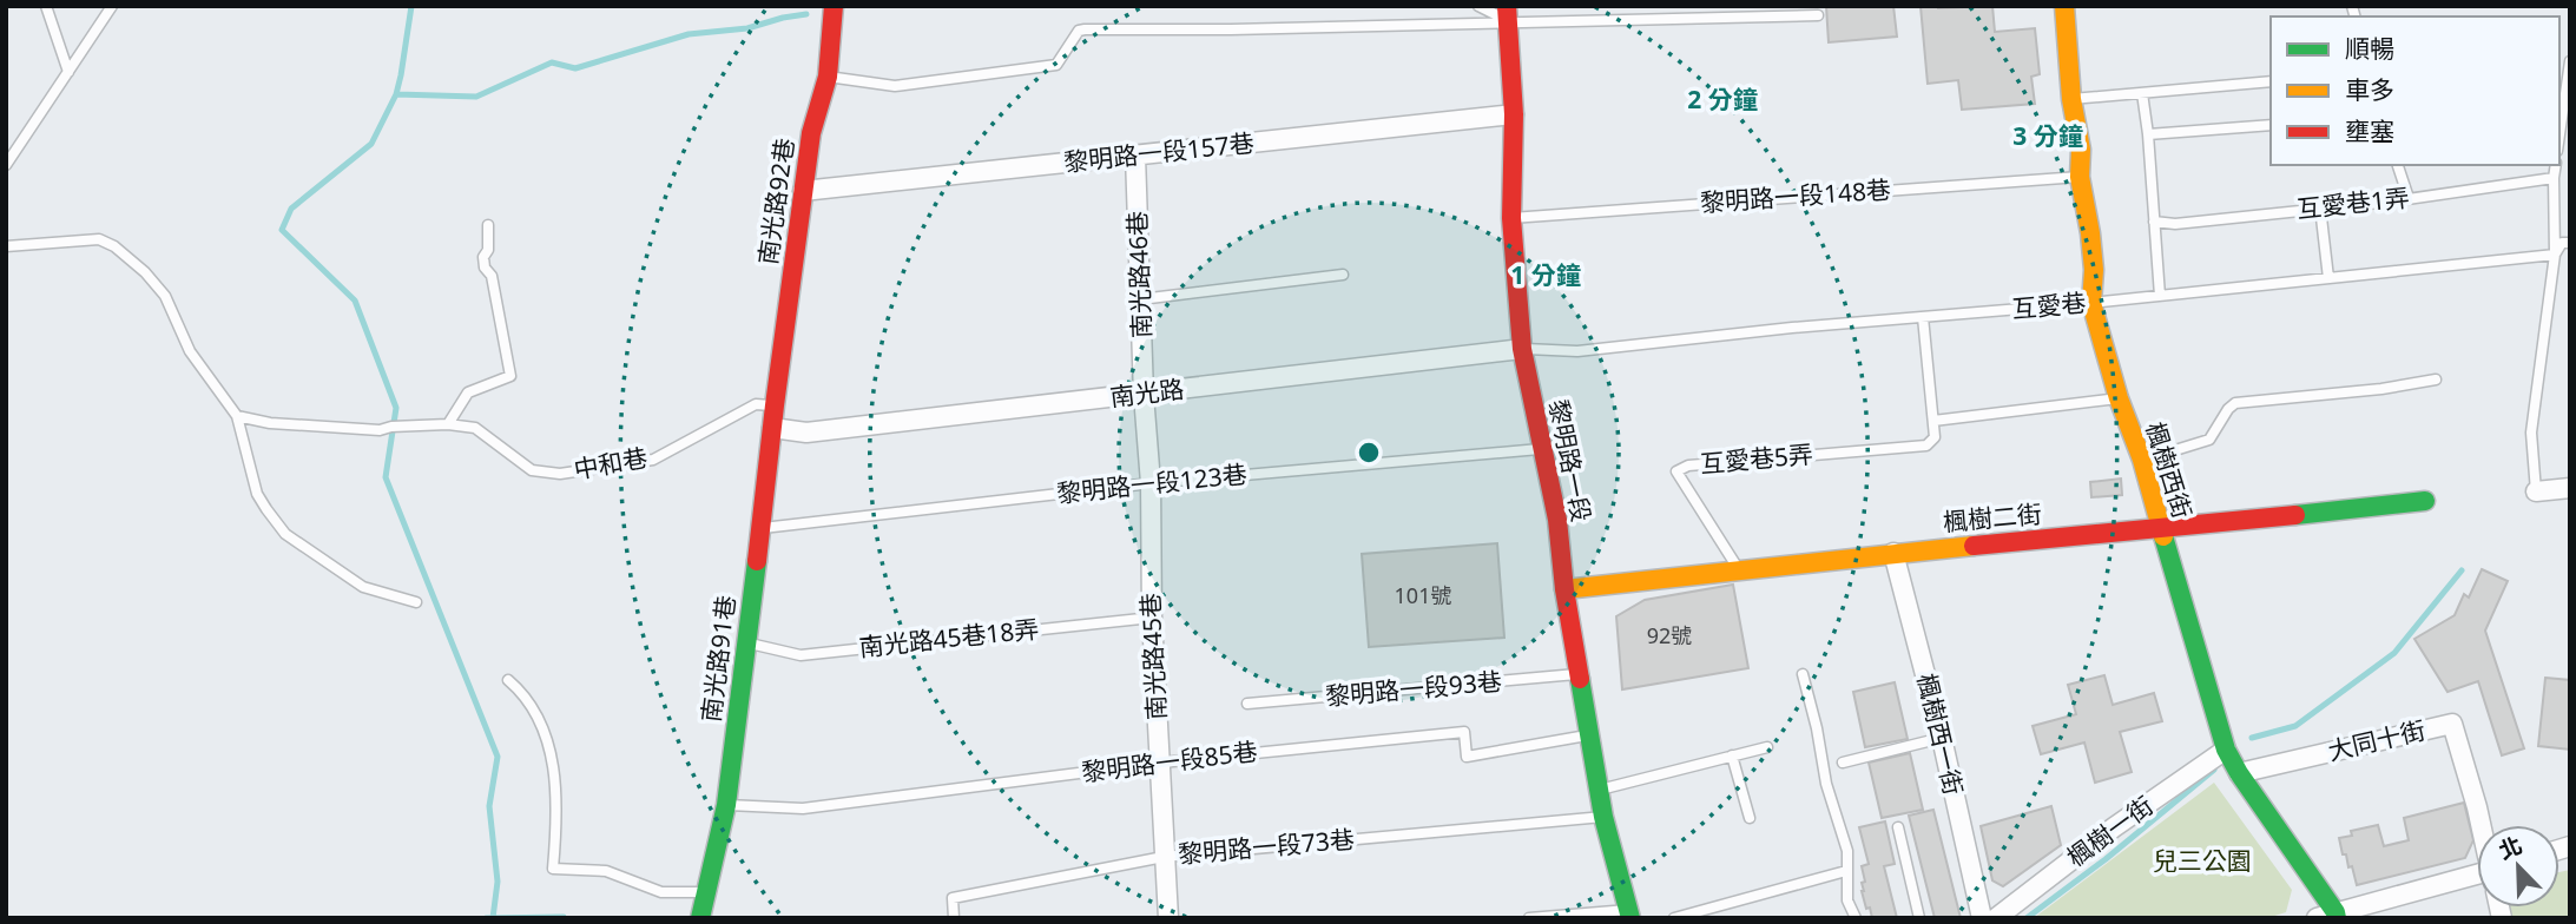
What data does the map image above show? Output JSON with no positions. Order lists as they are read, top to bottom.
{
  "streets": {
    "street": [
      "黎明路一段157巷",
      "南光路92巷",
      "南光路46巷",
      "南光路",
      "黎明路一段",
      "楓樹西街",
      "楓樹二街",
      "南光路45巷",
      "南光路91巷",
      "楓樹西一街",
      "大同十街",
      "楓樹一街"
    ],
    "lane": [
      "黎明路一段148巷",
      "互愛巷1弄",
      "互愛巷",
      "互愛巷5弄",
      "中和巷",
      "黎明路一段123巷",
      "南光路45巷18弄",
      "黎明路一段93巷",
      "黎明路一段85巷",
      "黎明路一段73巷"
    ]
  },
  "crossings": [
    ["黎明路一段157巷", "南光路92巷"],
    ["黎明路一段157巷", "南光路46巷"],
    ["黎明路一段157巷", "黎明路一段"],
    ["黎明路一段148巷", "黎明路一段"],
    ["黎明路一段148巷", "楓樹西街"],
    ["南光路92巷", "中和巷"],
    ["南光路92巷", "南光路91巷"],
    ["南光路46巷", "南光路"],
    ["南光路46巷", "南光路45巷"],
    ["互愛巷", "南光路"],
    ["互愛巷", "黎明路一段"],
    ["互愛巷", "楓樹西街"],
    ["南光路", "黎明路一段"],
    ["南光路", "南光路45巷"],
    ["南光路", "南光路91巷"],
    ["互愛巷5弄", "楓樹二街"],
    ["黎明路一段", "黎明路一段123巷"],
    ["黎明路一段", "楓樹二街"],
    ["黎明路一段", "黎明路一段93巷"],
    ["黎明路一段", "黎明路一段85巷"],
    ["黎明路一段", "黎明路一段73巷"],
    ["中和巷", "南光路91巷"],
    ["楓樹西街", "楓樹二街"],
    ["楓樹西街", "大同十街"],
    ["楓樹西街", "楓樹一街"],
    ["黎明路一段123巷", "南光路45巷"],
    ["黎明路一段123巷", "南光路91巷"],
    ["楓樹二街", "楓樹西一街"],
    ["南光路45巷18弄", "南光路45巷"],
    ["南光路45巷18弄", "南光路91巷"],
    ["南光路45巷", "黎明路一段85巷"],
    ["南光路45巷", "黎明路一段73巷"],
    ["南光路91巷", "黎明路一段85巷"]
  ],
  "parks": ["兒三公園"],
  "house_numbers": ["101號", "92號"],
  "legend": ["順暢", "車多", "壅塞"],
  "north": "top left",
  "rings": ["2 分鐘", "3 分鐘", "1 分鐘"]
}
